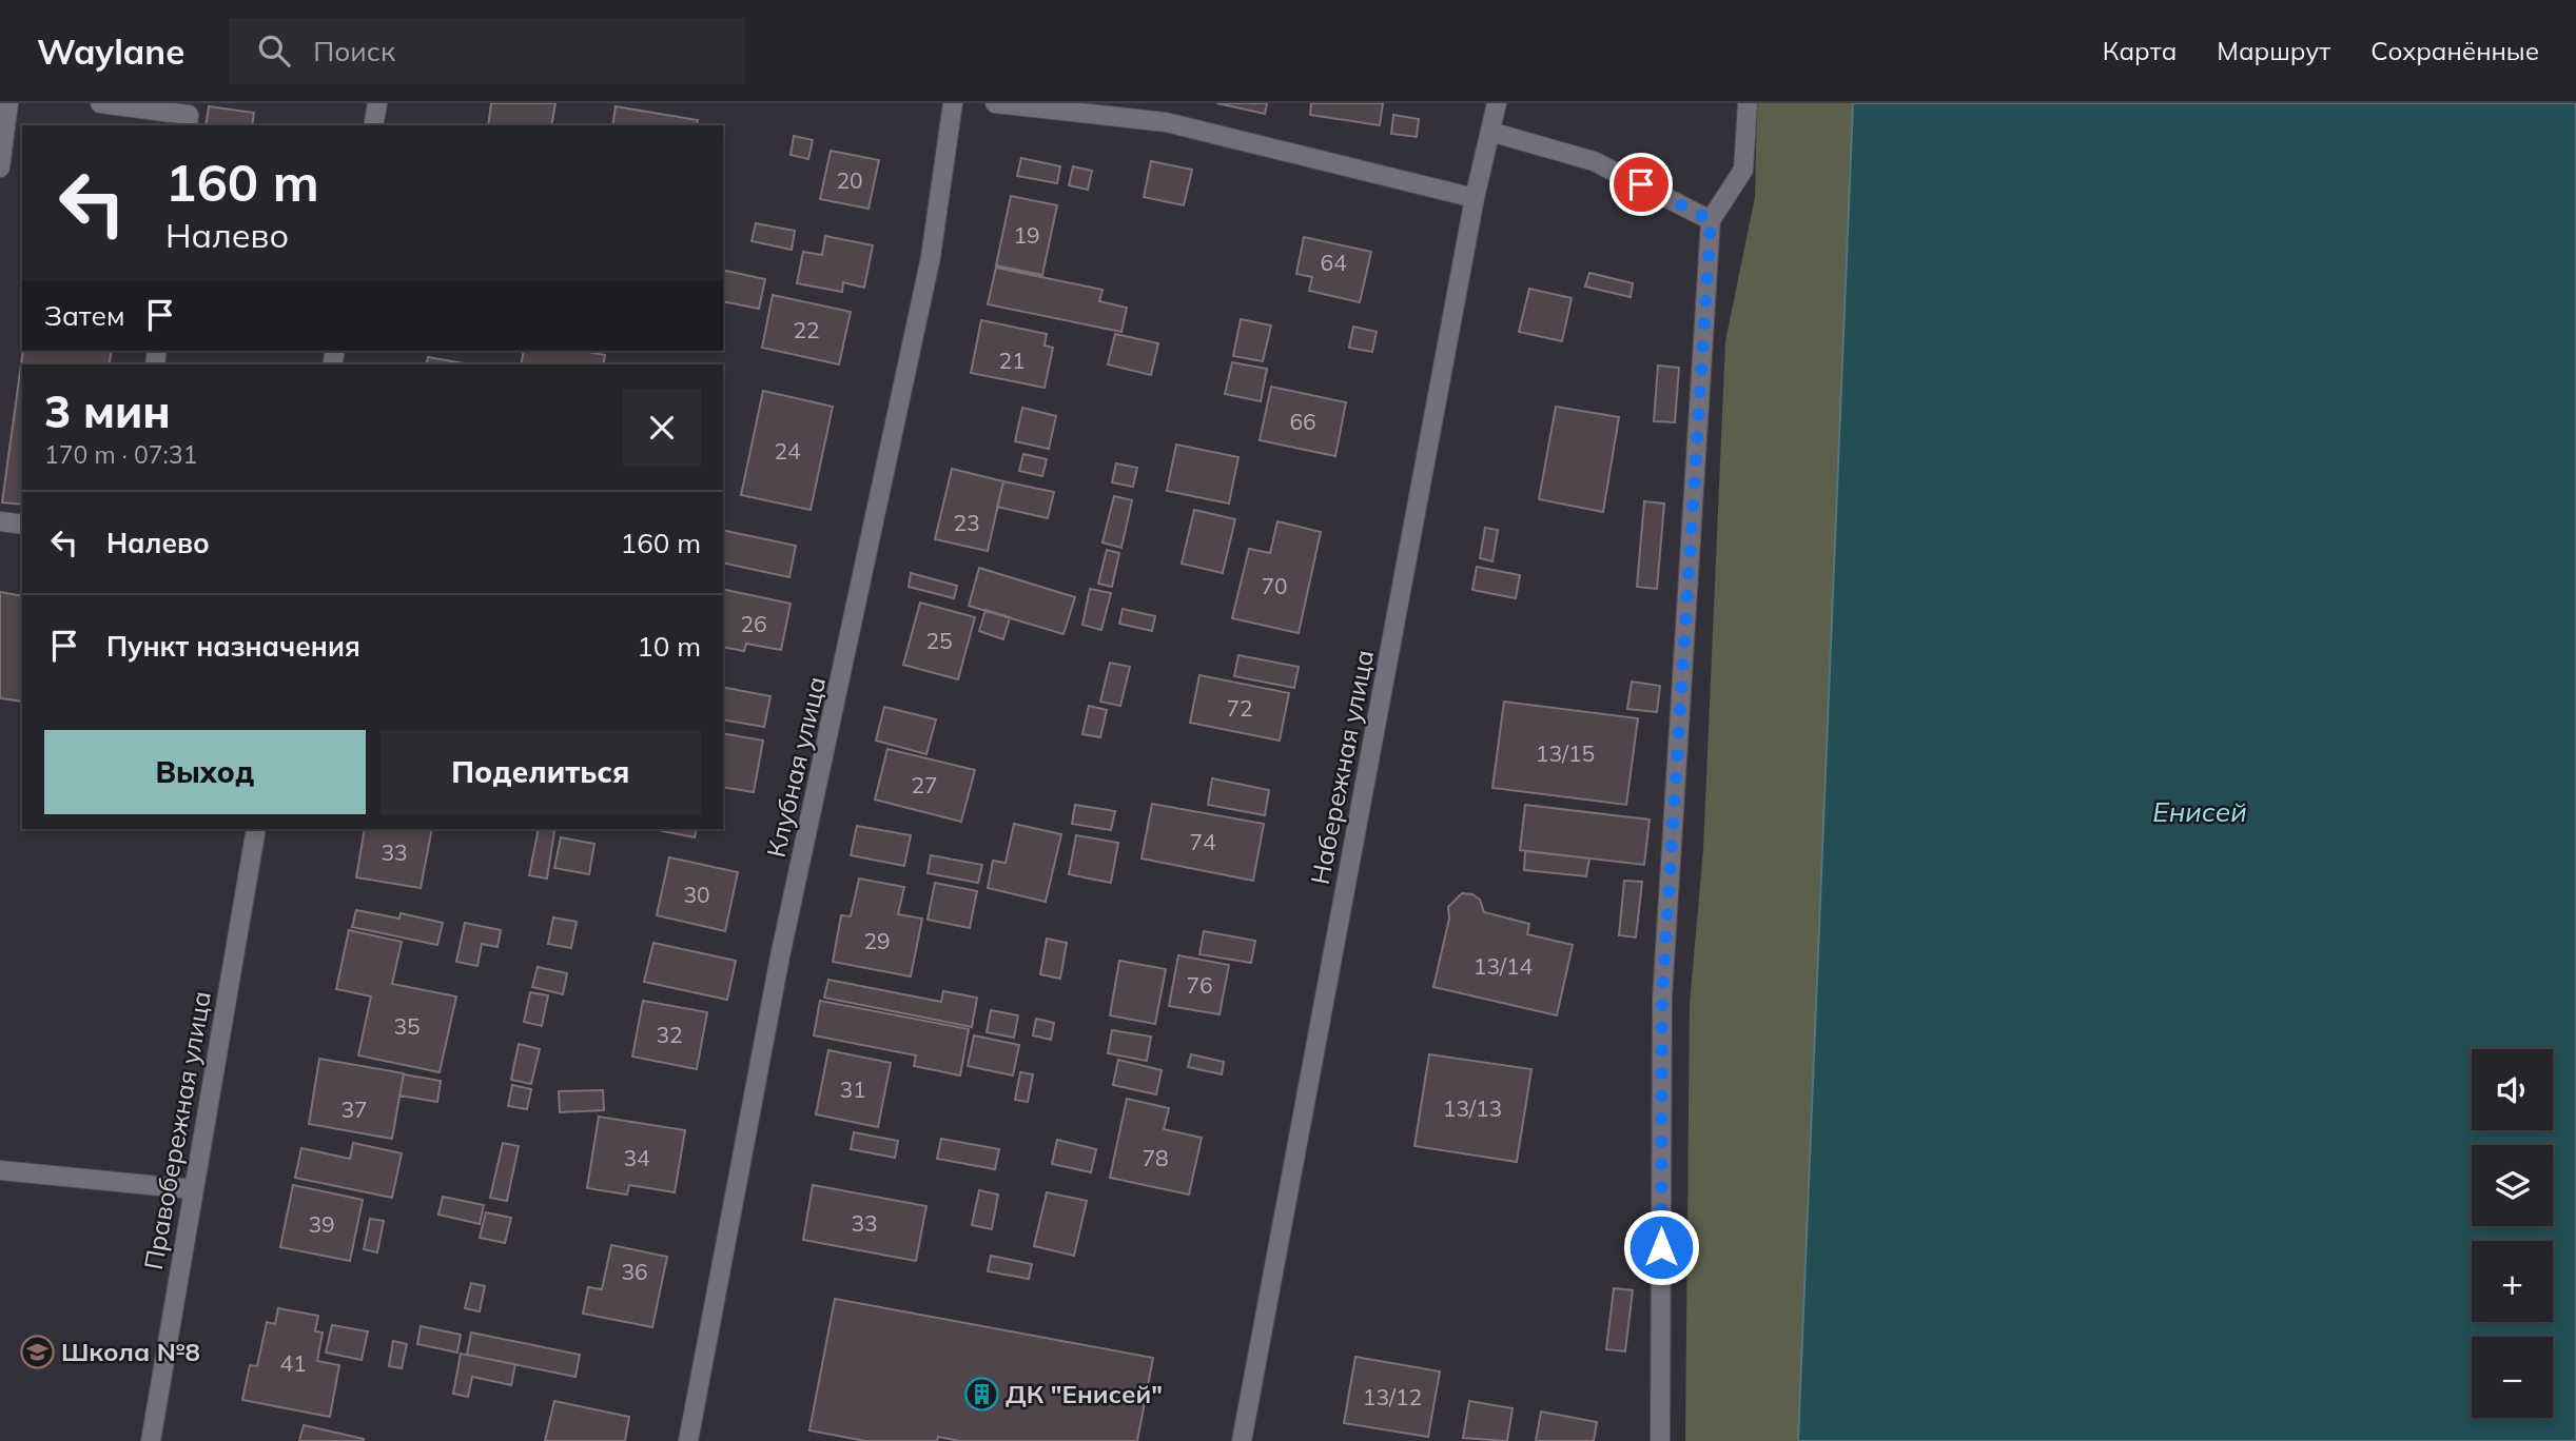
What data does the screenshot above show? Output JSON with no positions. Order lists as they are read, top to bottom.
{
  "streets": {
    "street": ["Клубная улица", "Набережная улица", "Правобережная улица"]
  },
  "water": ["Енисей"],
  "places": {
    "school or university": ["Школа №8"],
    "building": ["ДК \"Енисей\""]
  },
  "house_numbers": [
    "20",
    "19",
    "64",
    "22",
    "21",
    "66",
    "24",
    "23",
    "70",
    "26",
    "25",
    "72",
    "13/15",
    "27",
    "74",
    "33",
    "30",
    "29",
    "13/14",
    "76",
    "35",
    "32",
    "31",
    "13/13",
    "37",
    "34",
    "78",
    "33",
    "39",
    "36",
    "41",
    "13/12"
  ],
  "page": {
    "header": "Waylane",
    "search": "Поиск",
    "nav": ["Карта", "Маршрут", "Сохранённые"],
    "turn": ["160 m", "Налево"],
    "then": "Затем",
    "heading": ["3 мин", "170 m · 07:31"],
    "list": [
      {
        "name": "Налево",
        "value": "160 m"
      },
      {
        "name": "Пункт назначения",
        "value": "10 m"
      }
    ],
    "buttons": ["Выход", "Поделиться"],
    "map_buttons": ["+", "−"]
  }
}
